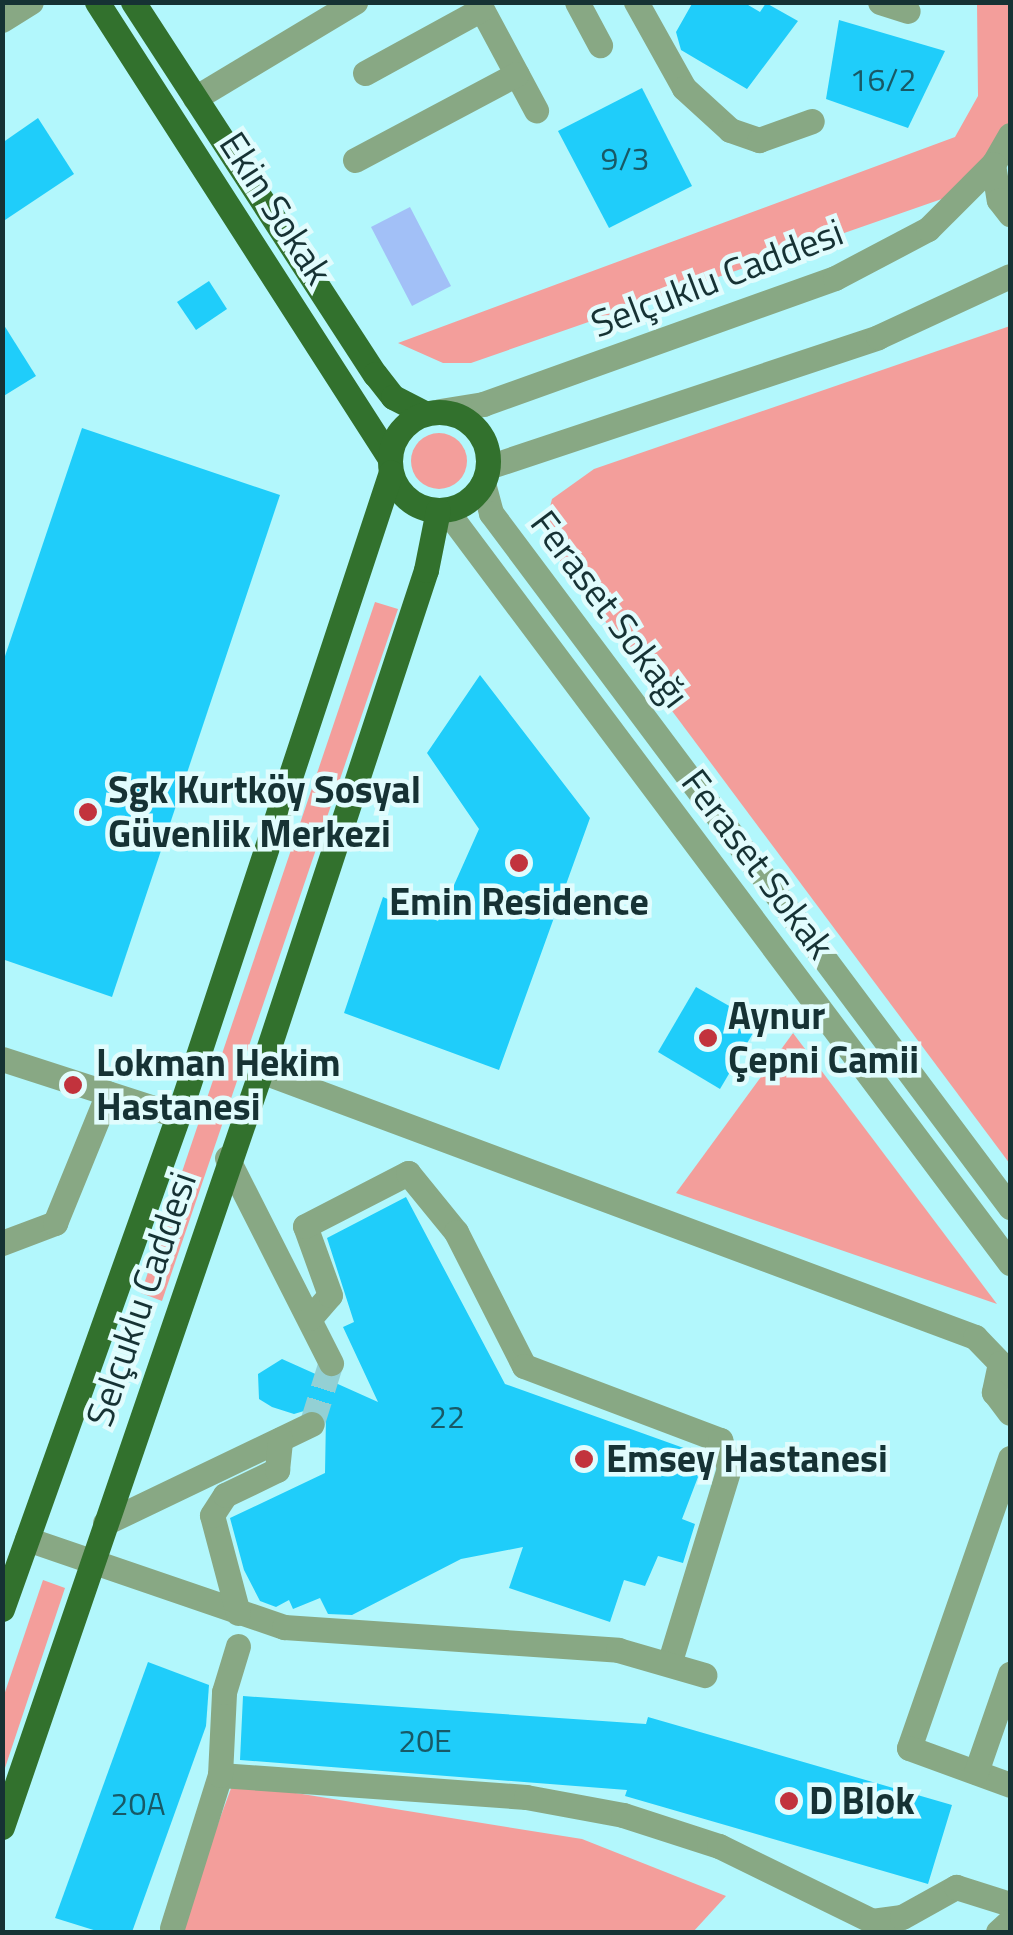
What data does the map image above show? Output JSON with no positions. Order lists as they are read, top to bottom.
{
  "streets": {
    "main road": ["Ekin Sokak", "Selçuklu Caddesi"],
    "street": ["Feraset Sokağı", "Feraset Sokak"]
  },
  "crossings": [
    ["Ekin Sokak", "Selçuklu Caddesi"],
    ["Ekin Sokak", "Feraset Sokağı"],
    ["Ekin Sokak", "Feraset Sokak"],
    ["Selçuklu Caddesi", "Feraset Sokağı"],
    ["Selçuklu Caddesi", "Feraset Sokak"],
    ["Feraset Sokağı", "Feraset Sokak"]
  ],
  "places": [
    "Sgk Kurtköy Sosyal Güvenlik Merkezi",
    "Emin Residence",
    "Aynur Çepni Camii",
    "Lokman Hekim Hastanesi",
    "Emsey Hastanesi",
    "D Blok"
  ],
  "house_numbers": [
    "16/2",
    "9/3",
    "22",
    "20E",
    "20A"
  ]
}
